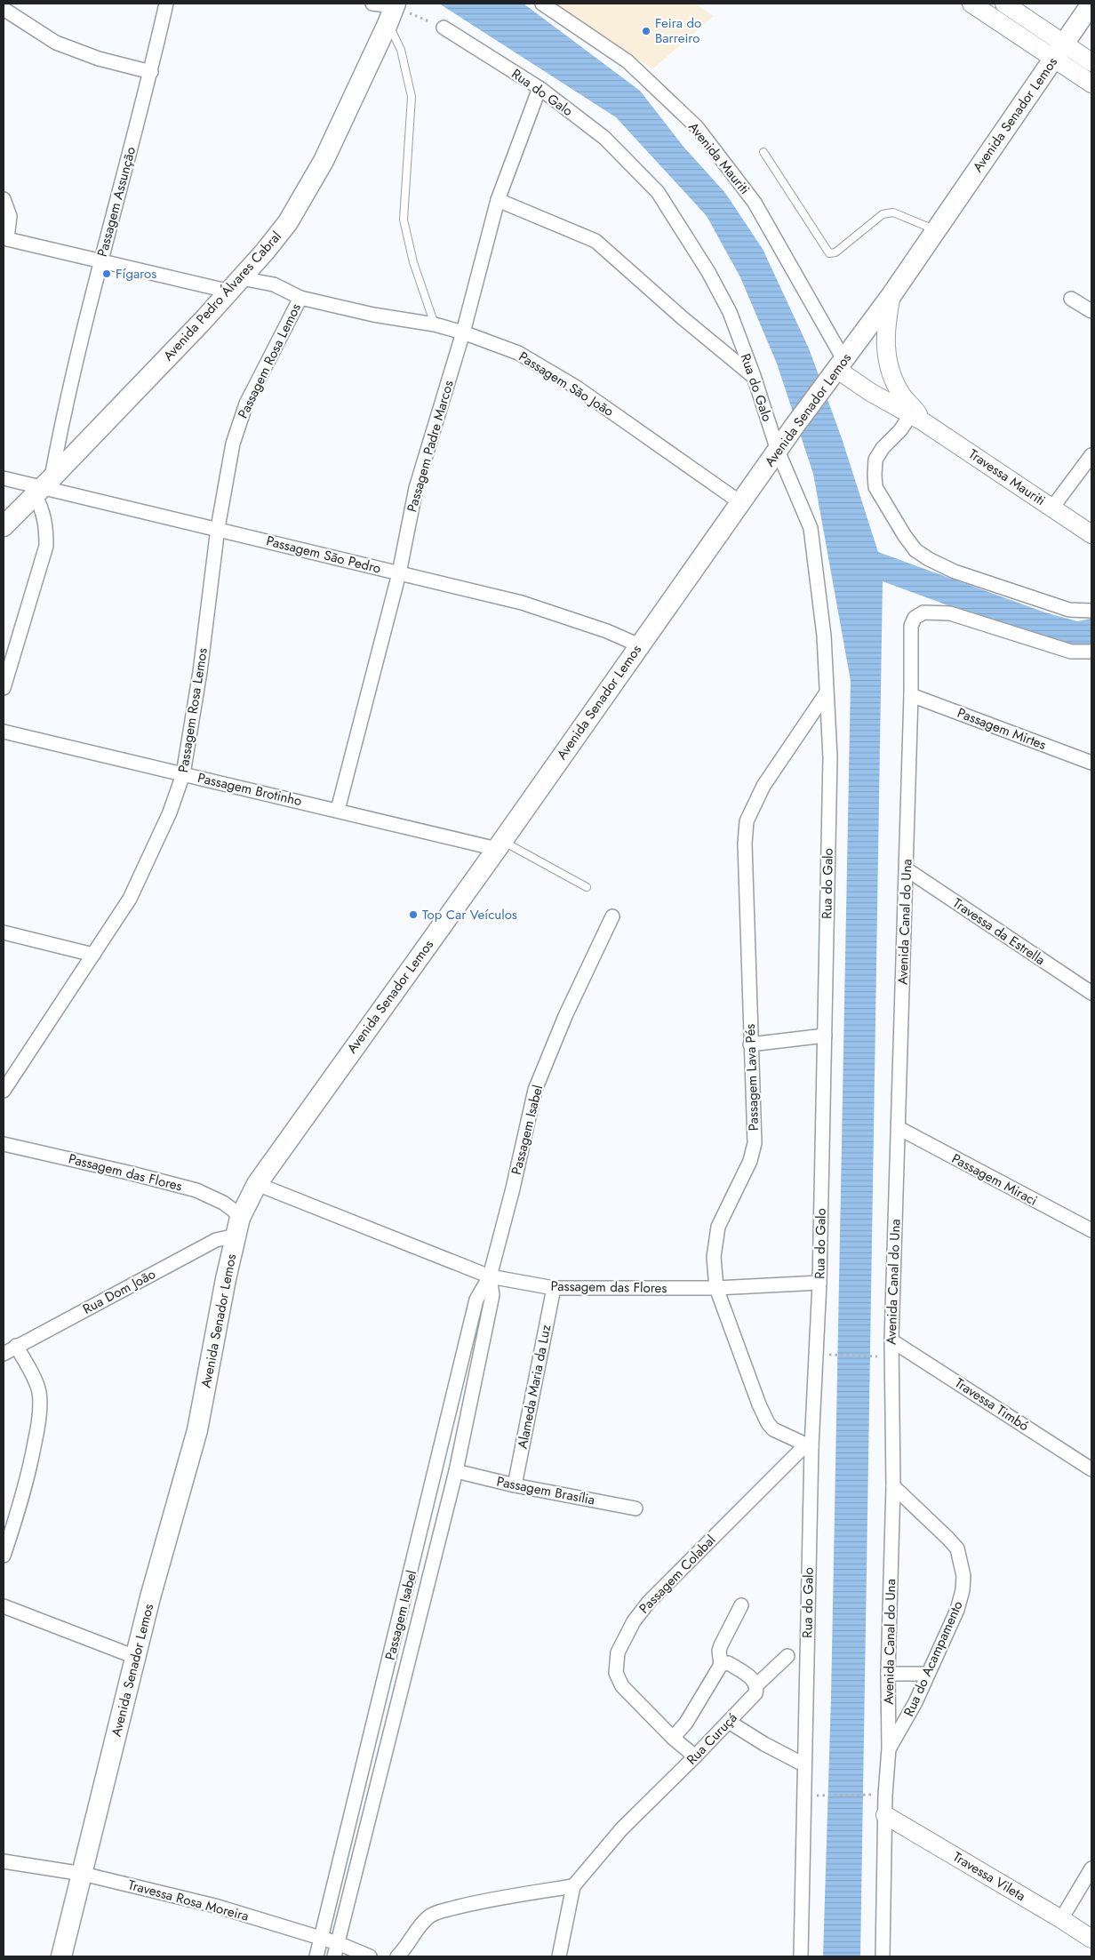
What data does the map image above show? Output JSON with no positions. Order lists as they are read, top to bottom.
{
  "streets": {
    "main road": ["Avenida Senador Lemos", "Avenida Pedro Álvares Cabral"],
    "street": [
      "Rua do Galo",
      "Avenida Mauriti",
      "Passagem Assunção",
      "Passagem Rosa Lemos",
      "Passagem São João",
      "Passagem Padre Marcos",
      "Travessa Mauriti",
      "Passagem São Pedro",
      "Passagem Mirtes",
      "Passagem Brotinho",
      "Avenida Canal do Una",
      "Travessa da Estrella",
      "Passagem Lava Pés",
      "Passagem Isabel",
      "Passagem das Flores",
      "Passagem Miraci",
      "Rua Dom João",
      "Alameda Maria da Luz",
      "Travessa Timbó",
      "Passagem Brasília",
      "Passagem Colabal",
      "Rua do Acampamento",
      "Rua Curuçá",
      "Travessa Vileta",
      "Travessa Rosa Moreira"
    ]
  },
  "crossings": [
    ["Rua do Galo", "Avenida Senador Lemos"],
    ["Rua do Galo", "Passagem Padre Marcos"],
    ["Rua do Galo", "Passagem Lava Pés"],
    ["Rua do Galo", "Passagem das Flores"],
    ["Rua do Galo", "Passagem Colabal"],
    ["Avenida Senador Lemos", "Avenida Mauriti"],
    ["Avenida Senador Lemos", "Passagem São João"],
    ["Avenida Senador Lemos", "Travessa Mauriti"],
    ["Avenida Senador Lemos", "Passagem São Pedro"],
    ["Avenida Senador Lemos", "Passagem Brotinho"],
    ["Avenida Senador Lemos", "Passagem das Flores"],
    ["Avenida Senador Lemos", "Rua Dom João"],
    ["Avenida Senador Lemos", "Travessa Rosa Moreira"],
    ["Avenida Mauriti", "Travessa Mauriti"],
    ["Passagem Assunção", "Avenida Pedro Álvares Cabral"],
    ["Passagem Assunção", "Passagem São João"],
    ["Passagem Assunção", "Passagem São Pedro"],
    ["Avenida Pedro Álvares Cabral", "Passagem São João"],
    ["Avenida Pedro Álvares Cabral", "Passagem São Pedro"],
    ["Passagem Rosa Lemos", "Passagem São João"],
    ["Passagem Rosa Lemos", "Passagem São Pedro"],
    ["Passagem Rosa Lemos", "Passagem Brotinho"],
    ["Passagem São João", "Passagem Padre Marcos"],
    ["Passagem Padre Marcos", "Passagem São Pedro"],
    ["Passagem Padre Marcos", "Passagem Brotinho"],
    ["Passagem Mirtes", "Avenida Canal do Una"],
    ["Avenida Canal do Una", "Travessa da Estrella"],
    ["Avenida Canal do Una", "Passagem Miraci"],
    ["Avenida Canal do Una", "Travessa Timbó"],
    ["Avenida Canal do Una", "Rua do Acampamento"],
    ["Avenida Canal do Una", "Travessa Vileta"],
    ["Passagem Lava Pés", "Passagem das Flores"],
    ["Passagem Lava Pés", "Passagem Colabal"],
    ["Passagem Isabel", "Passagem das Flores"],
    ["Passagem Isabel", "Passagem Brasília"],
    ["Passagem Isabel", "Travessa Rosa Moreira"],
    ["Passagem das Flores", "Rua Dom João"],
    ["Passagem das Flores", "Alameda Maria da Luz"],
    ["Alameda Maria da Luz", "Passagem Brasília"],
    ["Passagem Colabal", "Rua Curuçá"]
  ],
  "places": ["Feira do Barreiro", "Fígaros", "Top Car Veículos"]
}
